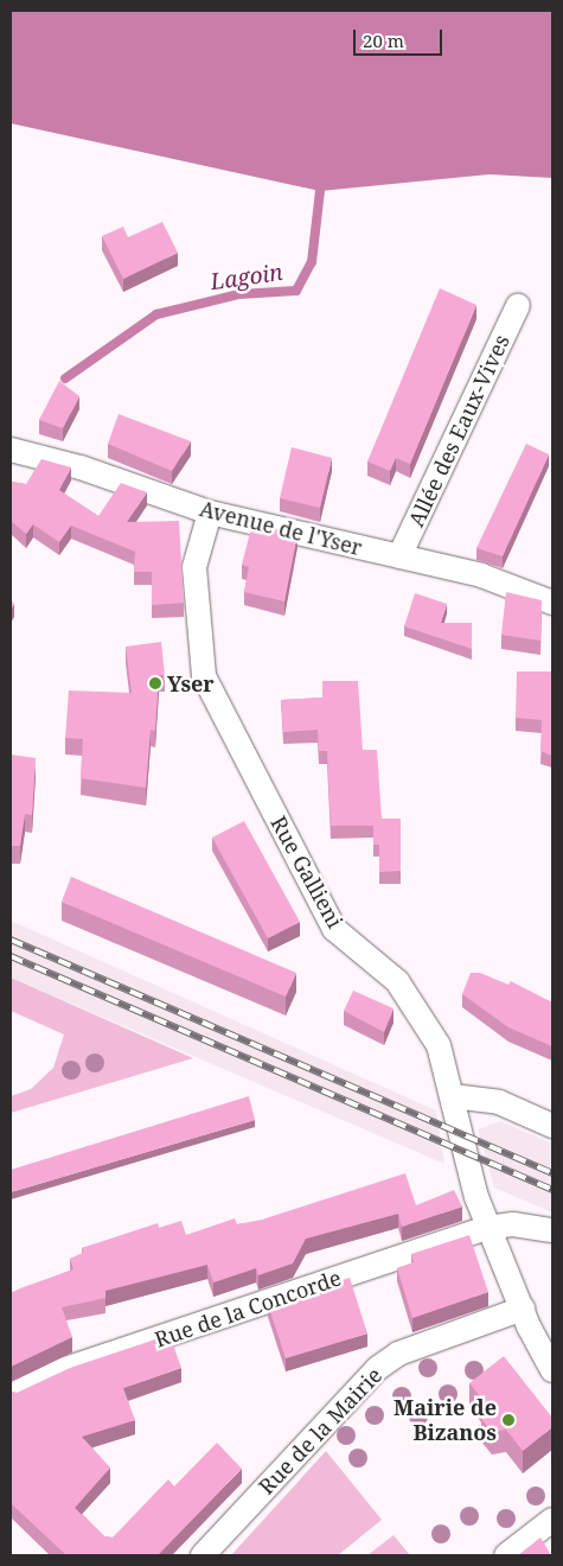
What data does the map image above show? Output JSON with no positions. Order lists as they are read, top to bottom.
{
  "streets": {
    "street": [
      "Allée des Eaux-Vives",
      "Avenue de l'Yser",
      "Rue Gallieni",
      "Rue de la Concorde",
      "Rue de la Mairie"
    ]
  },
  "crossings": [
    ["Allée des Eaux-Vives", "Avenue de l'Yser"],
    ["Avenue de l'Yser", "Rue Gallieni"],
    ["Rue Gallieni", "Rue de la Concorde"],
    ["Rue Gallieni", "Rue de la Mairie"]
  ],
  "water": ["Lagoin"],
  "places": ["Yser", "Mairie de Bizanos"],
  "scale_bar": "20 m"
}
